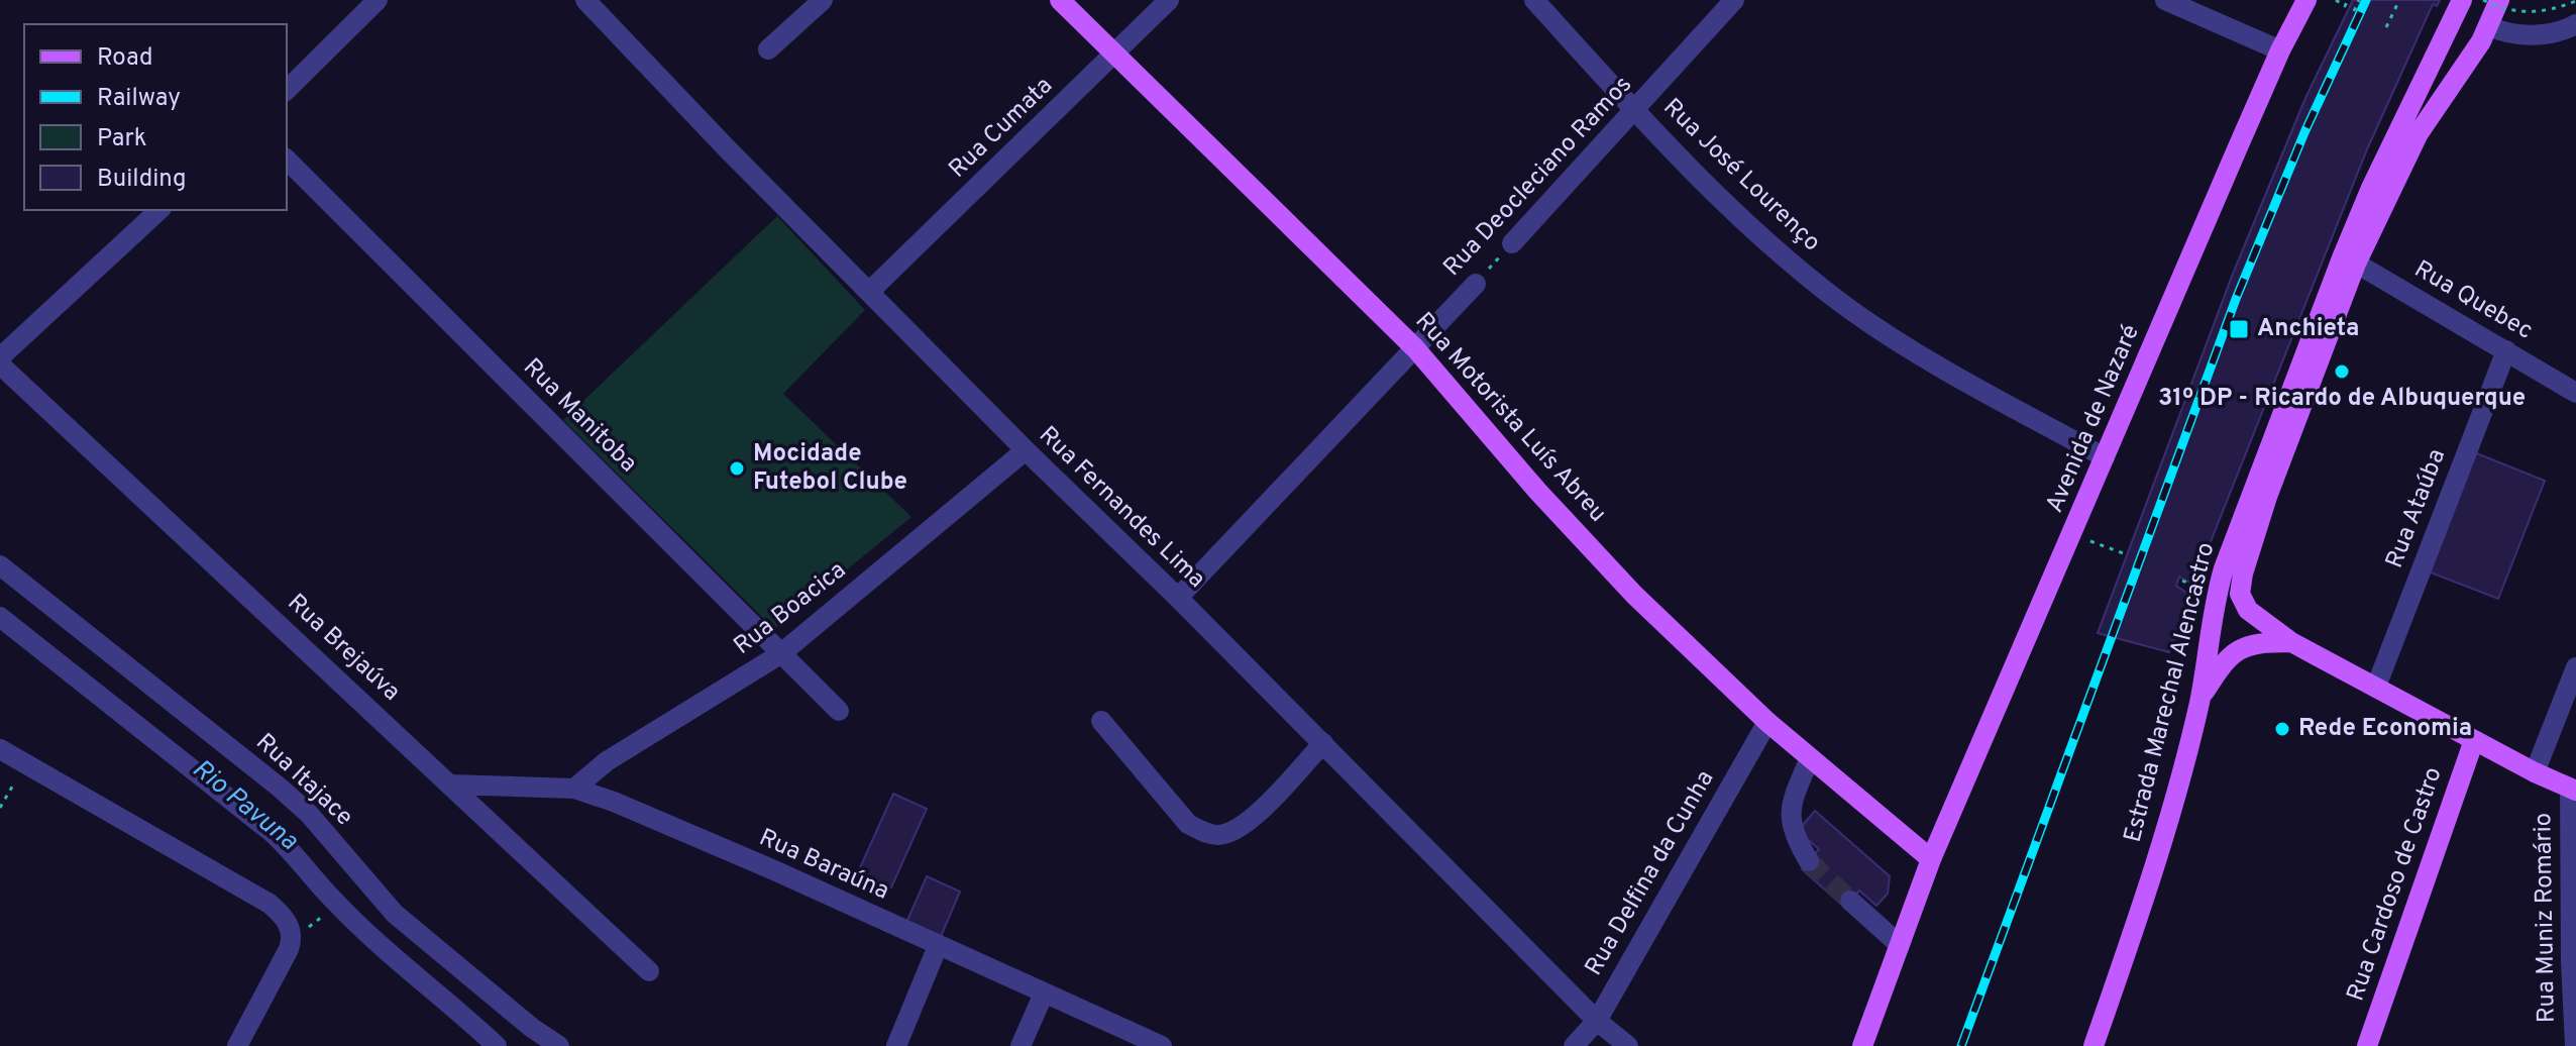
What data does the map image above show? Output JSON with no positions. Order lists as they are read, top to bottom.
{
  "streets": {
    "main road": [
      "Rua Motorista Luís Abreu",
      "Avenida de Nazaré",
      "Estrada Marechal Alencastro",
      "Rua Cardoso de Castro"
    ],
    "street": [
      "Rua Cumata",
      "Rua José Lourenço",
      "Rua Deocleciano Ramos",
      "Rua Quebec",
      "Rua Manitoba",
      "Rua Fernandes Lima",
      "Rua Ataúba",
      "Rua Boacica",
      "Rua Brejaúva",
      "Rua Itajace",
      "Rua Baraúna",
      "Rua Delfina da Cunha",
      "Rua Muniz Romário"
    ]
  },
  "crossings": [
    ["Rua Cumata", "Rua Motorista Luís Abreu"],
    ["Rua Cumata", "Rua Fernandes Lima"],
    ["Rua José Lourenço", "Rua Deocleciano Ramos"],
    ["Rua José Lourenço", "Avenida de Nazaré"],
    ["Rua Deocleciano Ramos", "Rua Motorista Luís Abreu"],
    ["Rua Deocleciano Ramos", "Rua Fernandes Lima"],
    ["Rua Quebec", "Rua Ataúba"],
    ["Rua Quebec", "Estrada Marechal Alencastro"],
    ["Rua Manitoba", "Rua Boacica"],
    ["Rua Motorista Luís Abreu", "Avenida de Nazaré"],
    ["Rua Motorista Luís Abreu", "Rua Delfina da Cunha"],
    ["Rua Fernandes Lima", "Rua Boacica"],
    ["Rua Fernandes Lima", "Rua Delfina da Cunha"],
    ["Rua Ataúba", "Estrada Marechal Alencastro"],
    ["Rua Boacica", "Rua Baraúna"],
    ["Rua Brejaúva", "Rua Baraúna"],
    ["Estrada Marechal Alencastro", "Rua Cardoso de Castro"],
    ["Estrada Marechal Alencastro", "Rua Muniz Romário"]
  ],
  "water": ["Rio Pavuna"],
  "places": {
    "transit": ["Anchieta"],
    "other": ["31º DP - Ricardo de Albuquerque", "Mocidade Futebol Clube", "Rede Economia"]
  },
  "legend": [
    "Road",
    "Railway",
    "Park",
    "Building"
  ]
}
